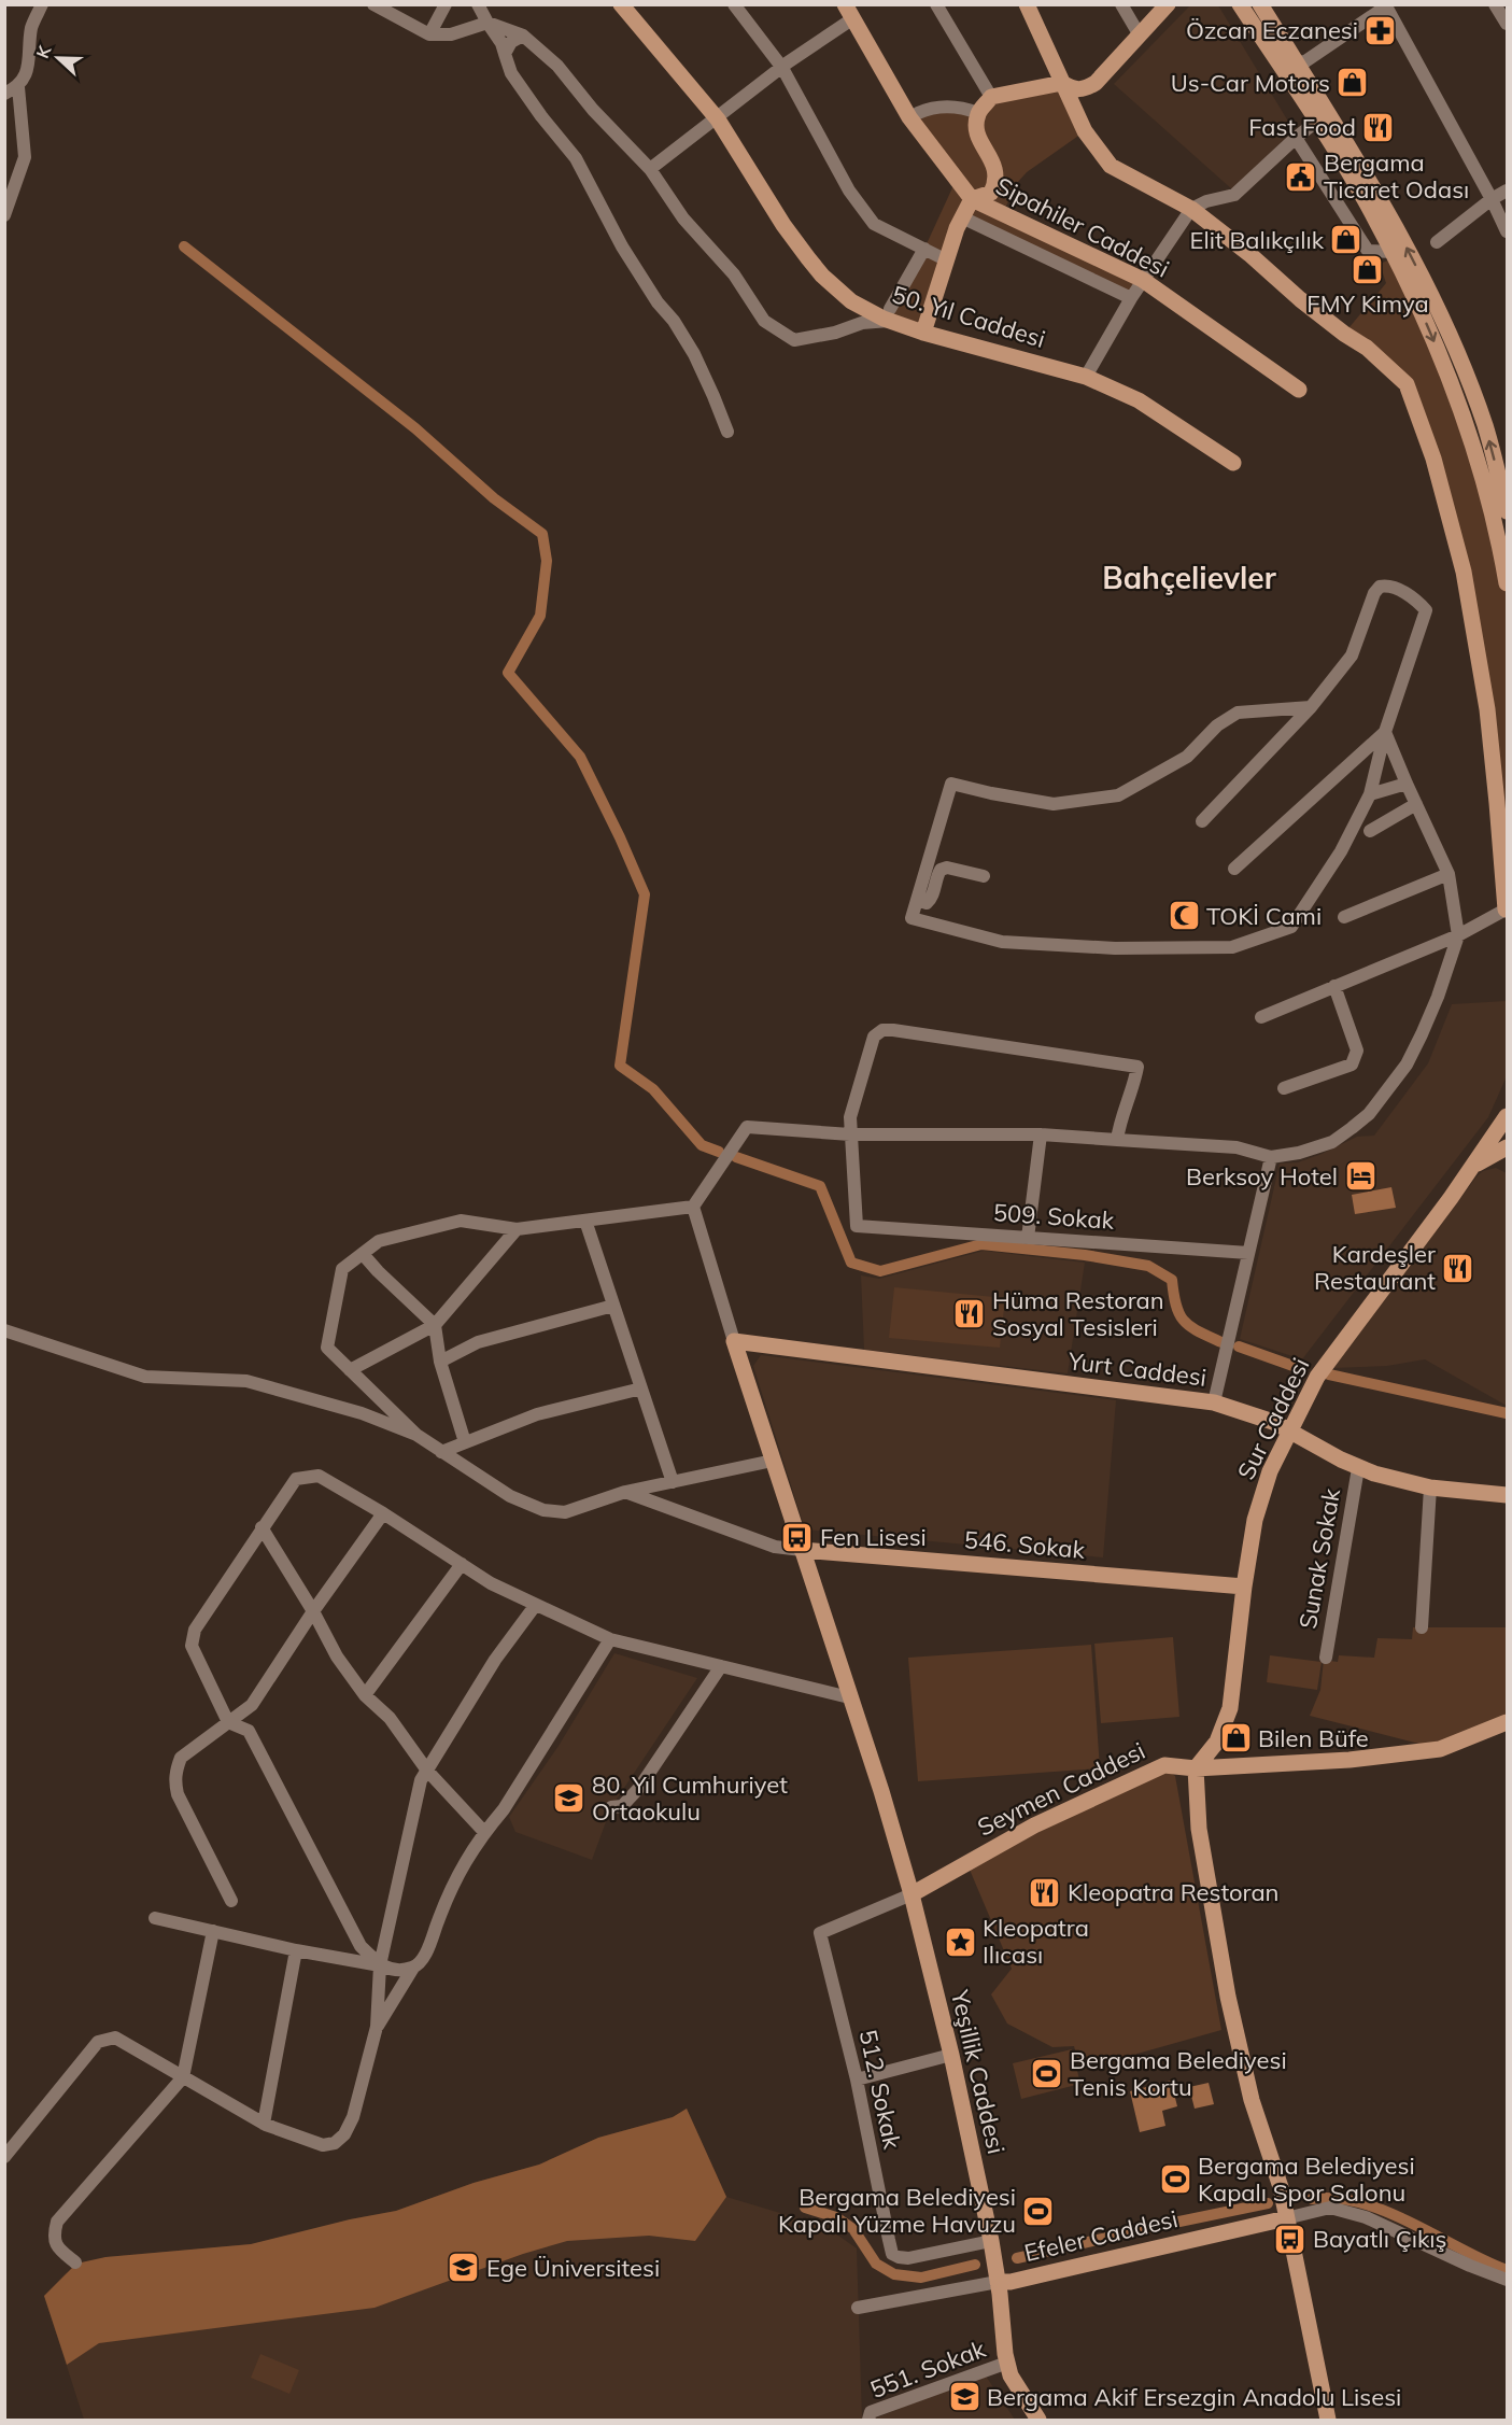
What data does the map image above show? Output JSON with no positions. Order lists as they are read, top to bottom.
{
  "streets": {
    "main road": [
      "Sipahiler Caddesi",
      "50. Yıl Caddesi",
      "Yurt Caddesi",
      "Sur Caddesi",
      "546. Sokak",
      "Seymen Caddesi",
      "Yeşillik Caddesi",
      "Efeler Caddesi"
    ],
    "street": [
      "509. Sokak",
      "Sunak Sokak",
      "512. Sokak",
      "551. Sokak"
    ]
  },
  "crossings": [
    ["Yurt Caddesi", "Sur Caddesi"],
    ["Yurt Caddesi", "Sunak Sokak"],
    ["Sur Caddesi", "546. Sokak"],
    ["Sur Caddesi", "Seymen Caddesi"],
    ["546. Sokak", "Yeşillik Caddesi"],
    ["Seymen Caddesi", "Yeşillik Caddesi"],
    ["Seymen Caddesi", "512. Sokak"],
    ["Yeşillik Caddesi", "512. Sokak"],
    ["Yeşillik Caddesi", "Efeler Caddesi"],
    ["Yeşillik Caddesi", "551. Sokak"]
  ],
  "districts": ["Bahçelievler"],
  "places": {
    "pharmacy": ["Özcan Eczanesi"],
    "shop": [
      "Us-Car Motors",
      "Elit Balıkçılık",
      "FMY Kimya",
      "Bilen Büfe"
    ],
    "restaurant": [
      "Fast Food",
      "Kardeşler Restaurant",
      "Hüma Restoran Sosyal Tesisleri",
      "Kleopatra Restoran"
    ],
    "public building": ["Bergama Ticaret Odası"],
    "mosque": ["TOKİ Cami"],
    "hotel": ["Berksoy Hotel"],
    "bus stop": ["Fen Lisesi", "Bayatlı Çıkış"],
    "school or university": ["80. Yıl Cumhuriyet Ortaokulu", "Ege Üniversitesi", "Bergama Akif Ersezgin Anadolu Lisesi"],
    "place": ["Kleopatra Ilıcası"],
    "sports": ["Bergama Belediyesi Tenis Kortu", "Bergama Belediyesi Kapalı Spor Salonu", "Bergama Belediyesi Kapalı Yüzme Havuzu"]
  },
  "north": "left"
}
